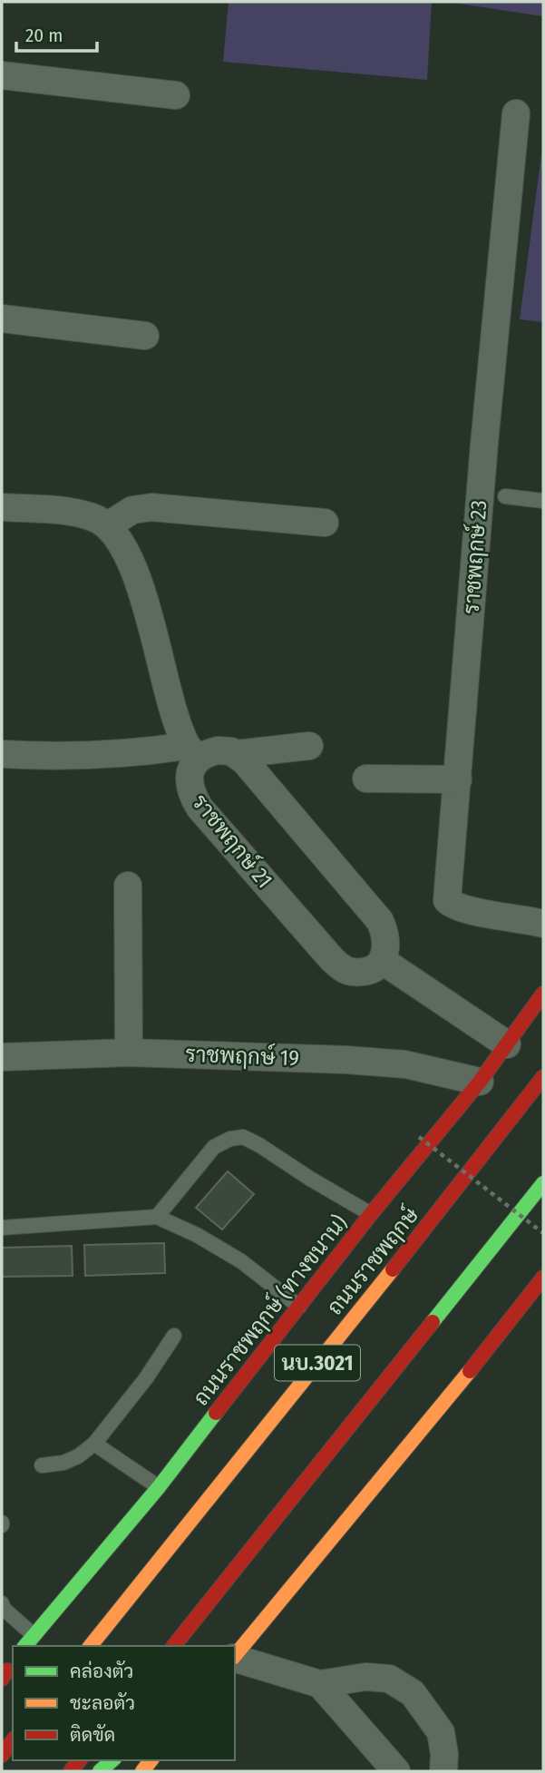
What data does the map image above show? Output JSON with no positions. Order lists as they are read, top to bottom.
{
  "streets": {
    "main road": ["ถนนราชพฤกษ์", "ถนนราชพฤกษ์ (ทางขนาน)", "นบ.3021"],
    "street": ["ราชพฤกษ์ 23", "ราชพฤกษ์ 21", "ราชพฤกษ์ 19"]
  },
  "crossings": [
    ["ราชพฤกษ์ 19", "ถนนราชพฤกษ์ (ทางขนาน)"]
  ],
  "legend": ["คล่องตัว", "ชะลอตัว", "ติดขัด"],
  "scale_bar": "20 m"
}
